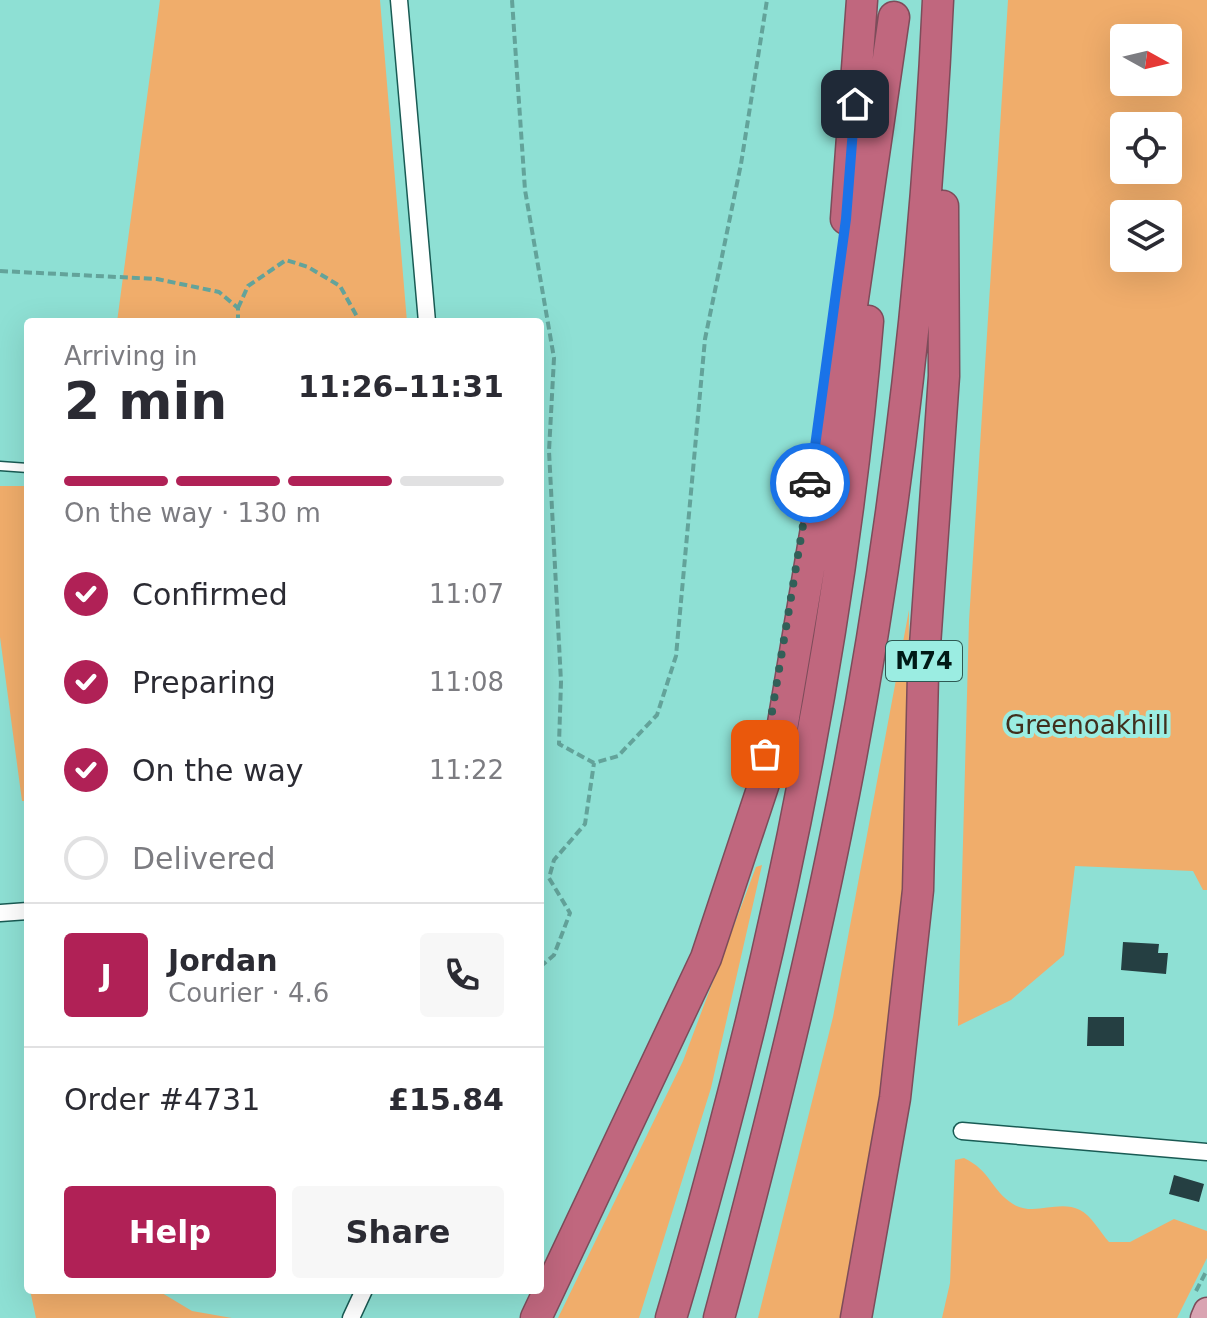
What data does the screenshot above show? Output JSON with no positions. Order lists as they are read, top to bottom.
{
  "streets": {
    "highway": ["M74"]
  },
  "parks": ["Greenoakhill"],
  "north": "right",
  "page": {
    "heading": ["2 min", "Arriving in", "11:26–11:31"],
    "panel": [
      "Jordan",
      "Courier · 4.6",
      "Order #4731",
      "£15.84"
    ],
    "bar": "On the way · 130 m",
    "list": [
      ["Confirmed", "11:07"],
      ["Preparing", "11:08"],
      ["On the way", "11:22"],
      "Delivered"
    ],
    "round": "J",
    "buttons": ["Help", "Share"]
  }
}
